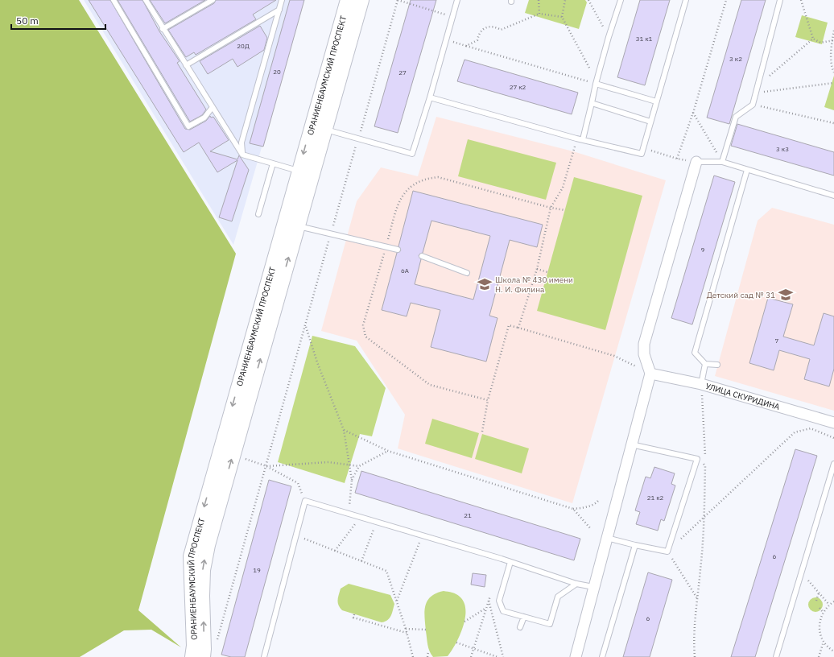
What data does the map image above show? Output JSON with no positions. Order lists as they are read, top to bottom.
{
  "streets": {
    "main road": ["ОРАНИЕНБАУМСКИЙ ПРОСПЕКТ"],
    "street": ["УЛИЦА СКУРИДИНА"]
  },
  "places": {
    "school or university": ["Школа № 430 имени Н. И. Филина", "Детский сад № 31"]
  },
  "house_numbers": [
    "31 к1",
    "20Д",
    "3 к2",
    "20",
    "27",
    "27 к2",
    "3 к3",
    "9",
    "6А",
    "7",
    "21 к2",
    "21",
    "6",
    "19",
    "6"
  ],
  "scale_bar": "50 m"
}
